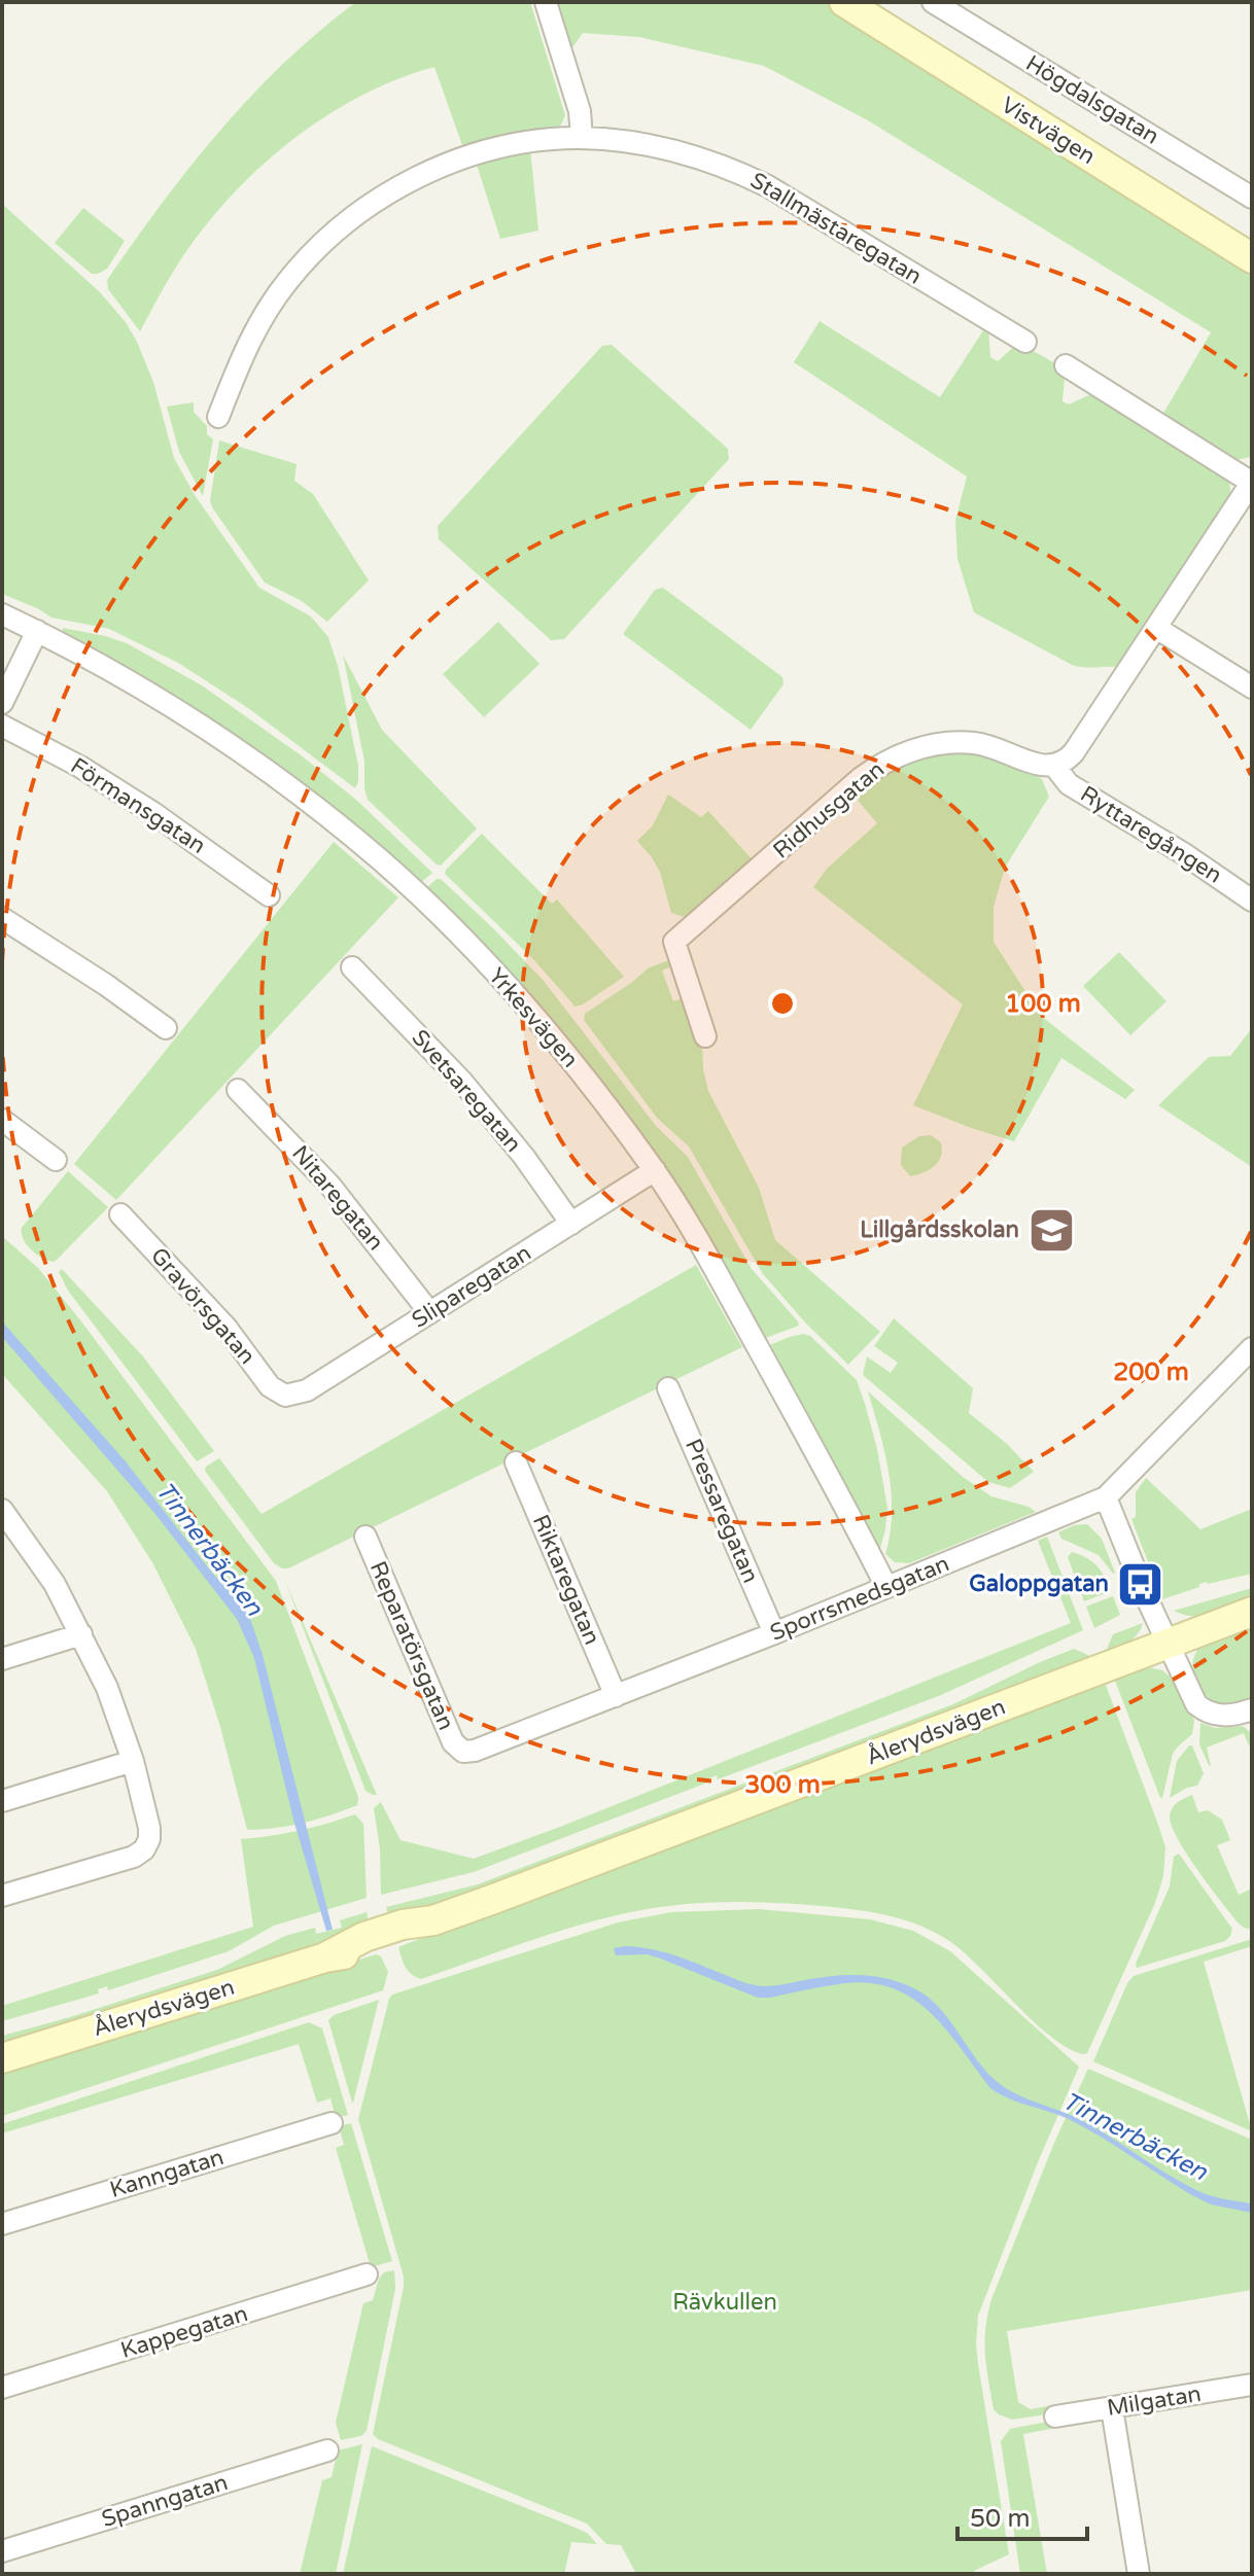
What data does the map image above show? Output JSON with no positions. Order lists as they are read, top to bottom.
{
  "streets": {
    "main road": ["Vistvägen", "Ålerydsvägen"],
    "street": [
      "Högdalsgatan",
      "Stallmästaregatan",
      "Förmansgatan",
      "Ridhusgatan",
      "Ryttaregången",
      "Yrkesvägen",
      "Svetsaregatan",
      "Nitaregatan",
      "Sliparegatan",
      "Gravörsgatan",
      "Pressaregatan",
      "Riktaregatan",
      "Sporrsmedsgatan",
      "Reparatörsgatan",
      "Kanngatan",
      "Kappegatan",
      "Milgatan",
      "Spanngatan"
    ]
  },
  "crossings": [
    ["Ridhusgatan", "Ryttaregången"],
    ["Yrkesvägen", "Sliparegatan"],
    ["Yrkesvägen", "Sporrsmedsgatan"],
    ["Svetsaregatan", "Sliparegatan"],
    ["Nitaregatan", "Sliparegatan"],
    ["Sliparegatan", "Gravörsgatan"],
    ["Pressaregatan", "Sporrsmedsgatan"],
    ["Riktaregatan", "Sporrsmedsgatan"],
    ["Sporrsmedsgatan", "Reparatörsgatan"]
  ],
  "water": ["Tinnerbäcken"],
  "parks": ["Rävkullen"],
  "places": {
    "school or university": ["Lillgårdsskolan"],
    "bus stop": ["Galoppgatan"]
  },
  "scale_bar": "50 m",
  "rings": ["100 m", "200 m", "300 m"]
}
